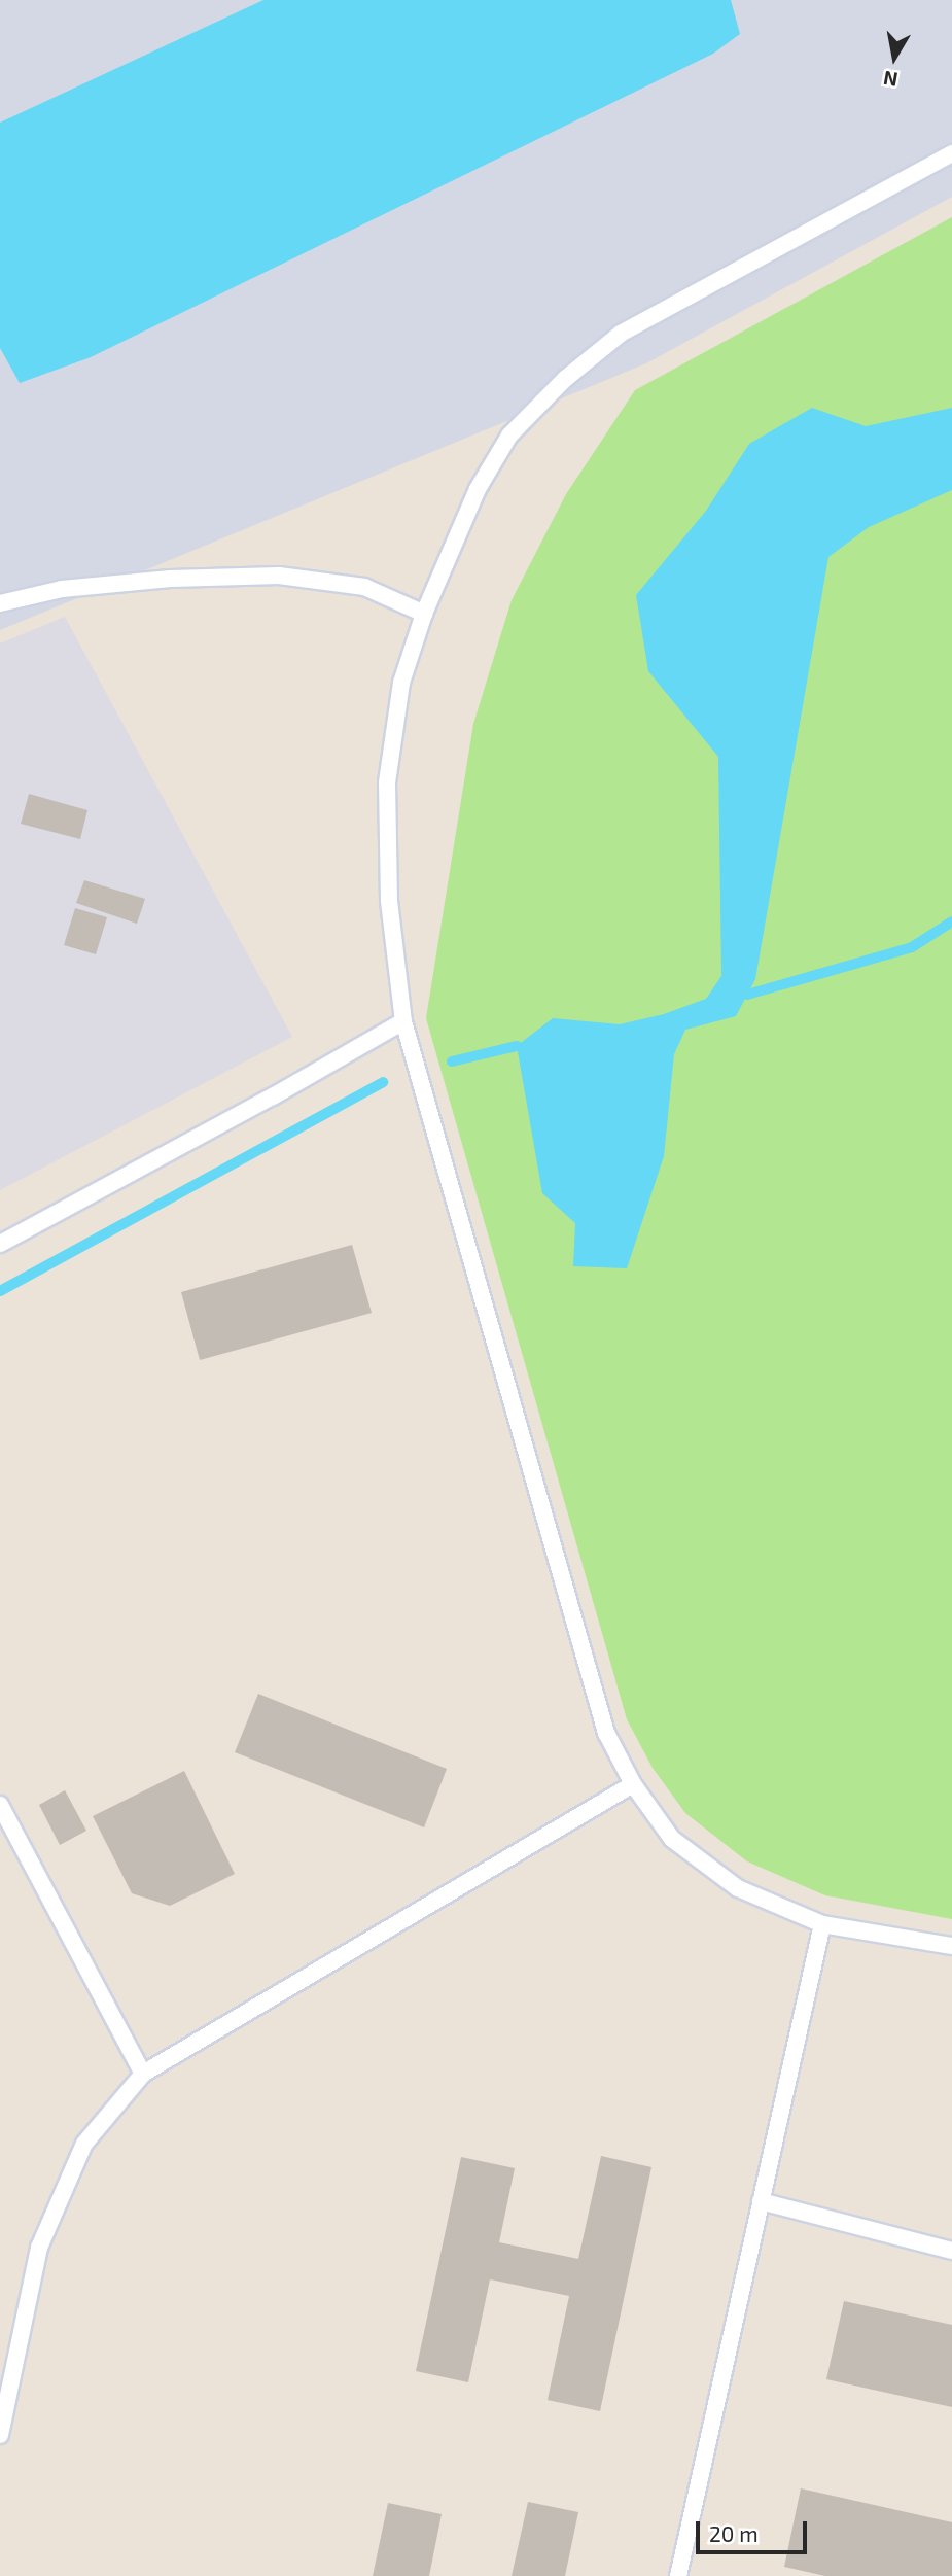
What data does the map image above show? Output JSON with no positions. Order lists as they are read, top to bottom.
{
  "scale_bar": "20 m",
  "north": "bottom"
}
